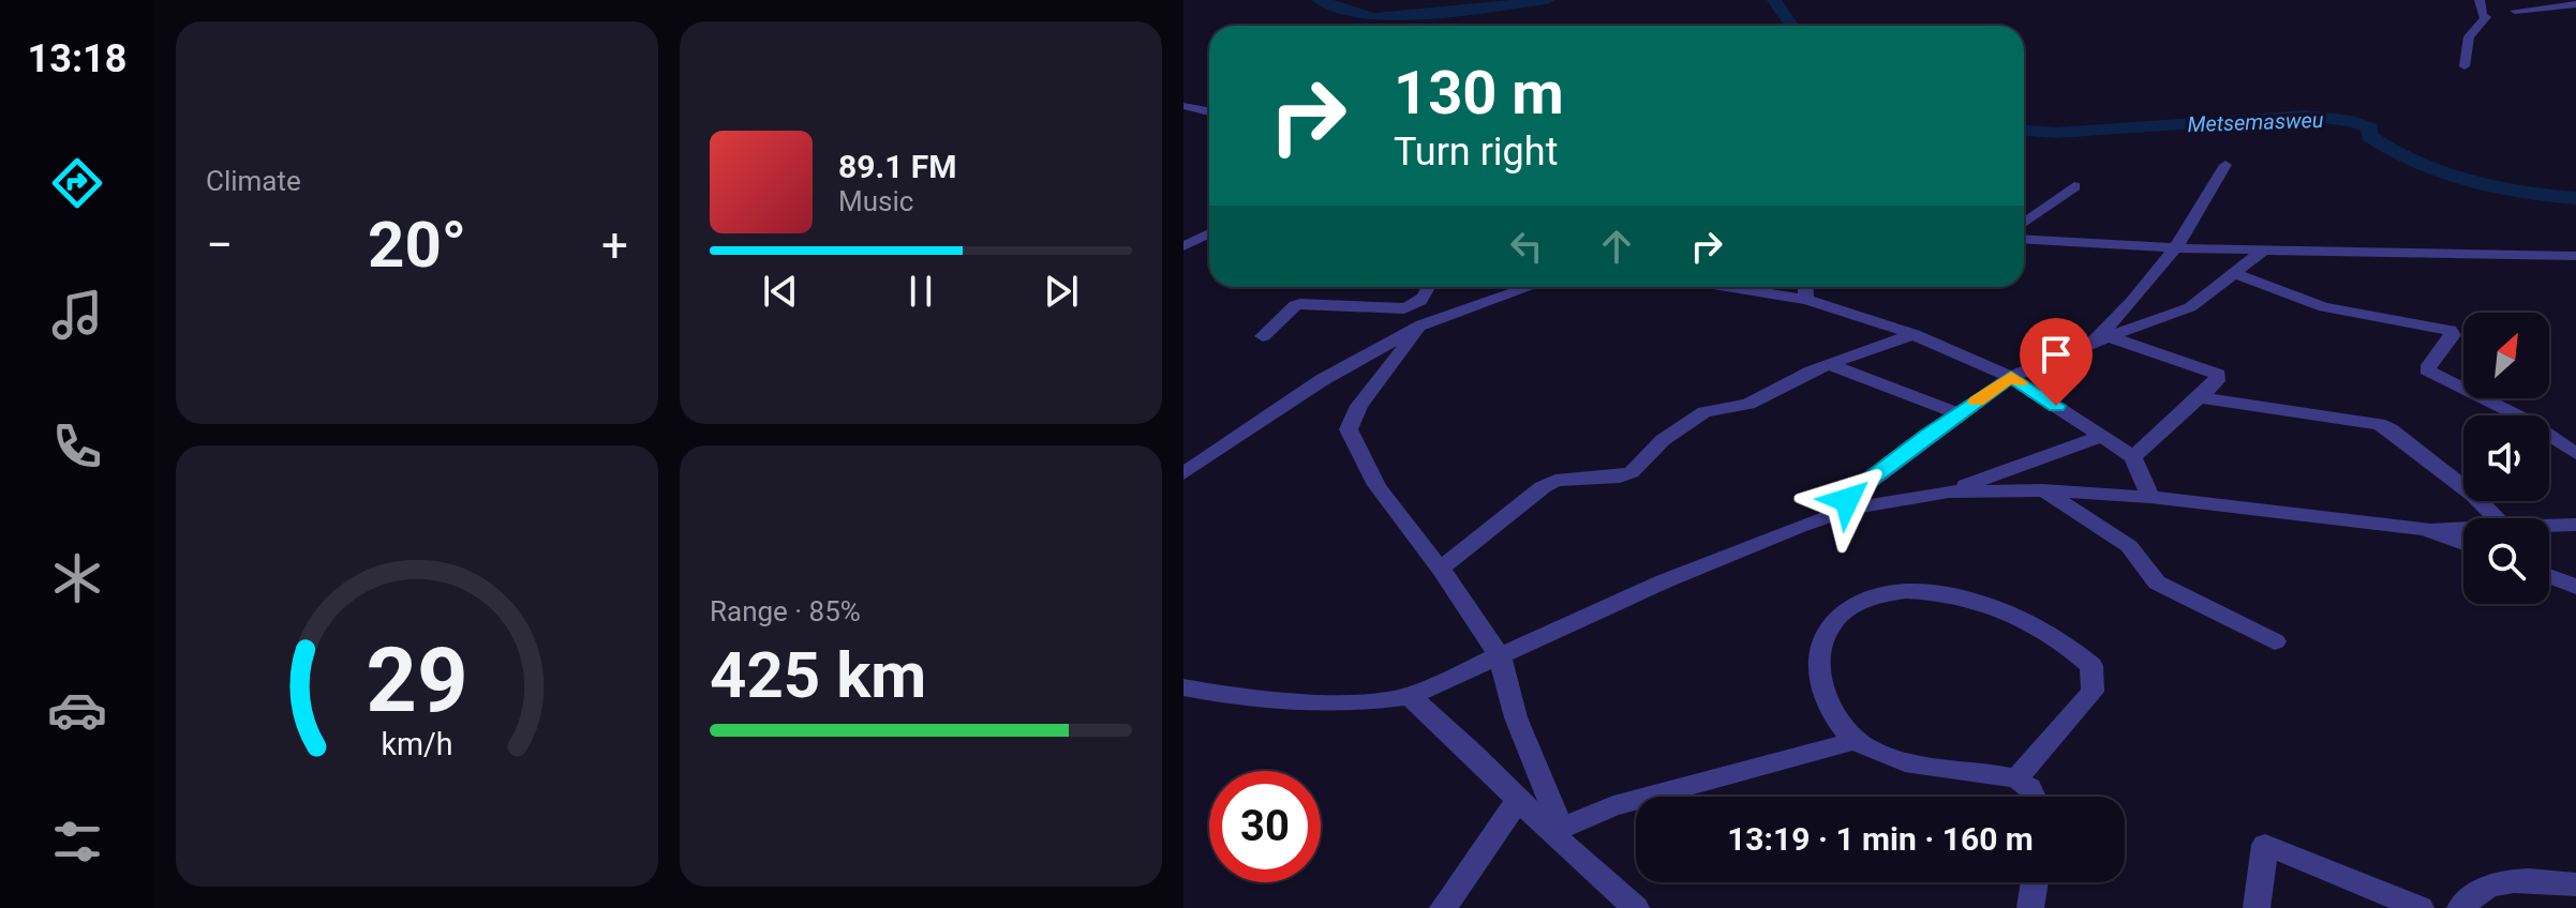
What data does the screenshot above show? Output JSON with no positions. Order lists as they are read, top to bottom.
{
  "water": ["Metsemasweu"],
  "north": "top right",
  "page": {
    "tabs": "13:18",
    "tile": [
      "Climate",
      ["Range · 85%", "425 km"]
    ],
    "turn": ["130 m", "Turn right"],
    "song": ["89.1 FM", "Music"],
    "heat": ["−", "20°", "+"],
    "limit": "30",
    "trip": "13:19 · 1 min · 160 m",
    "gauge": ["29", "km/h"]
  }
}
